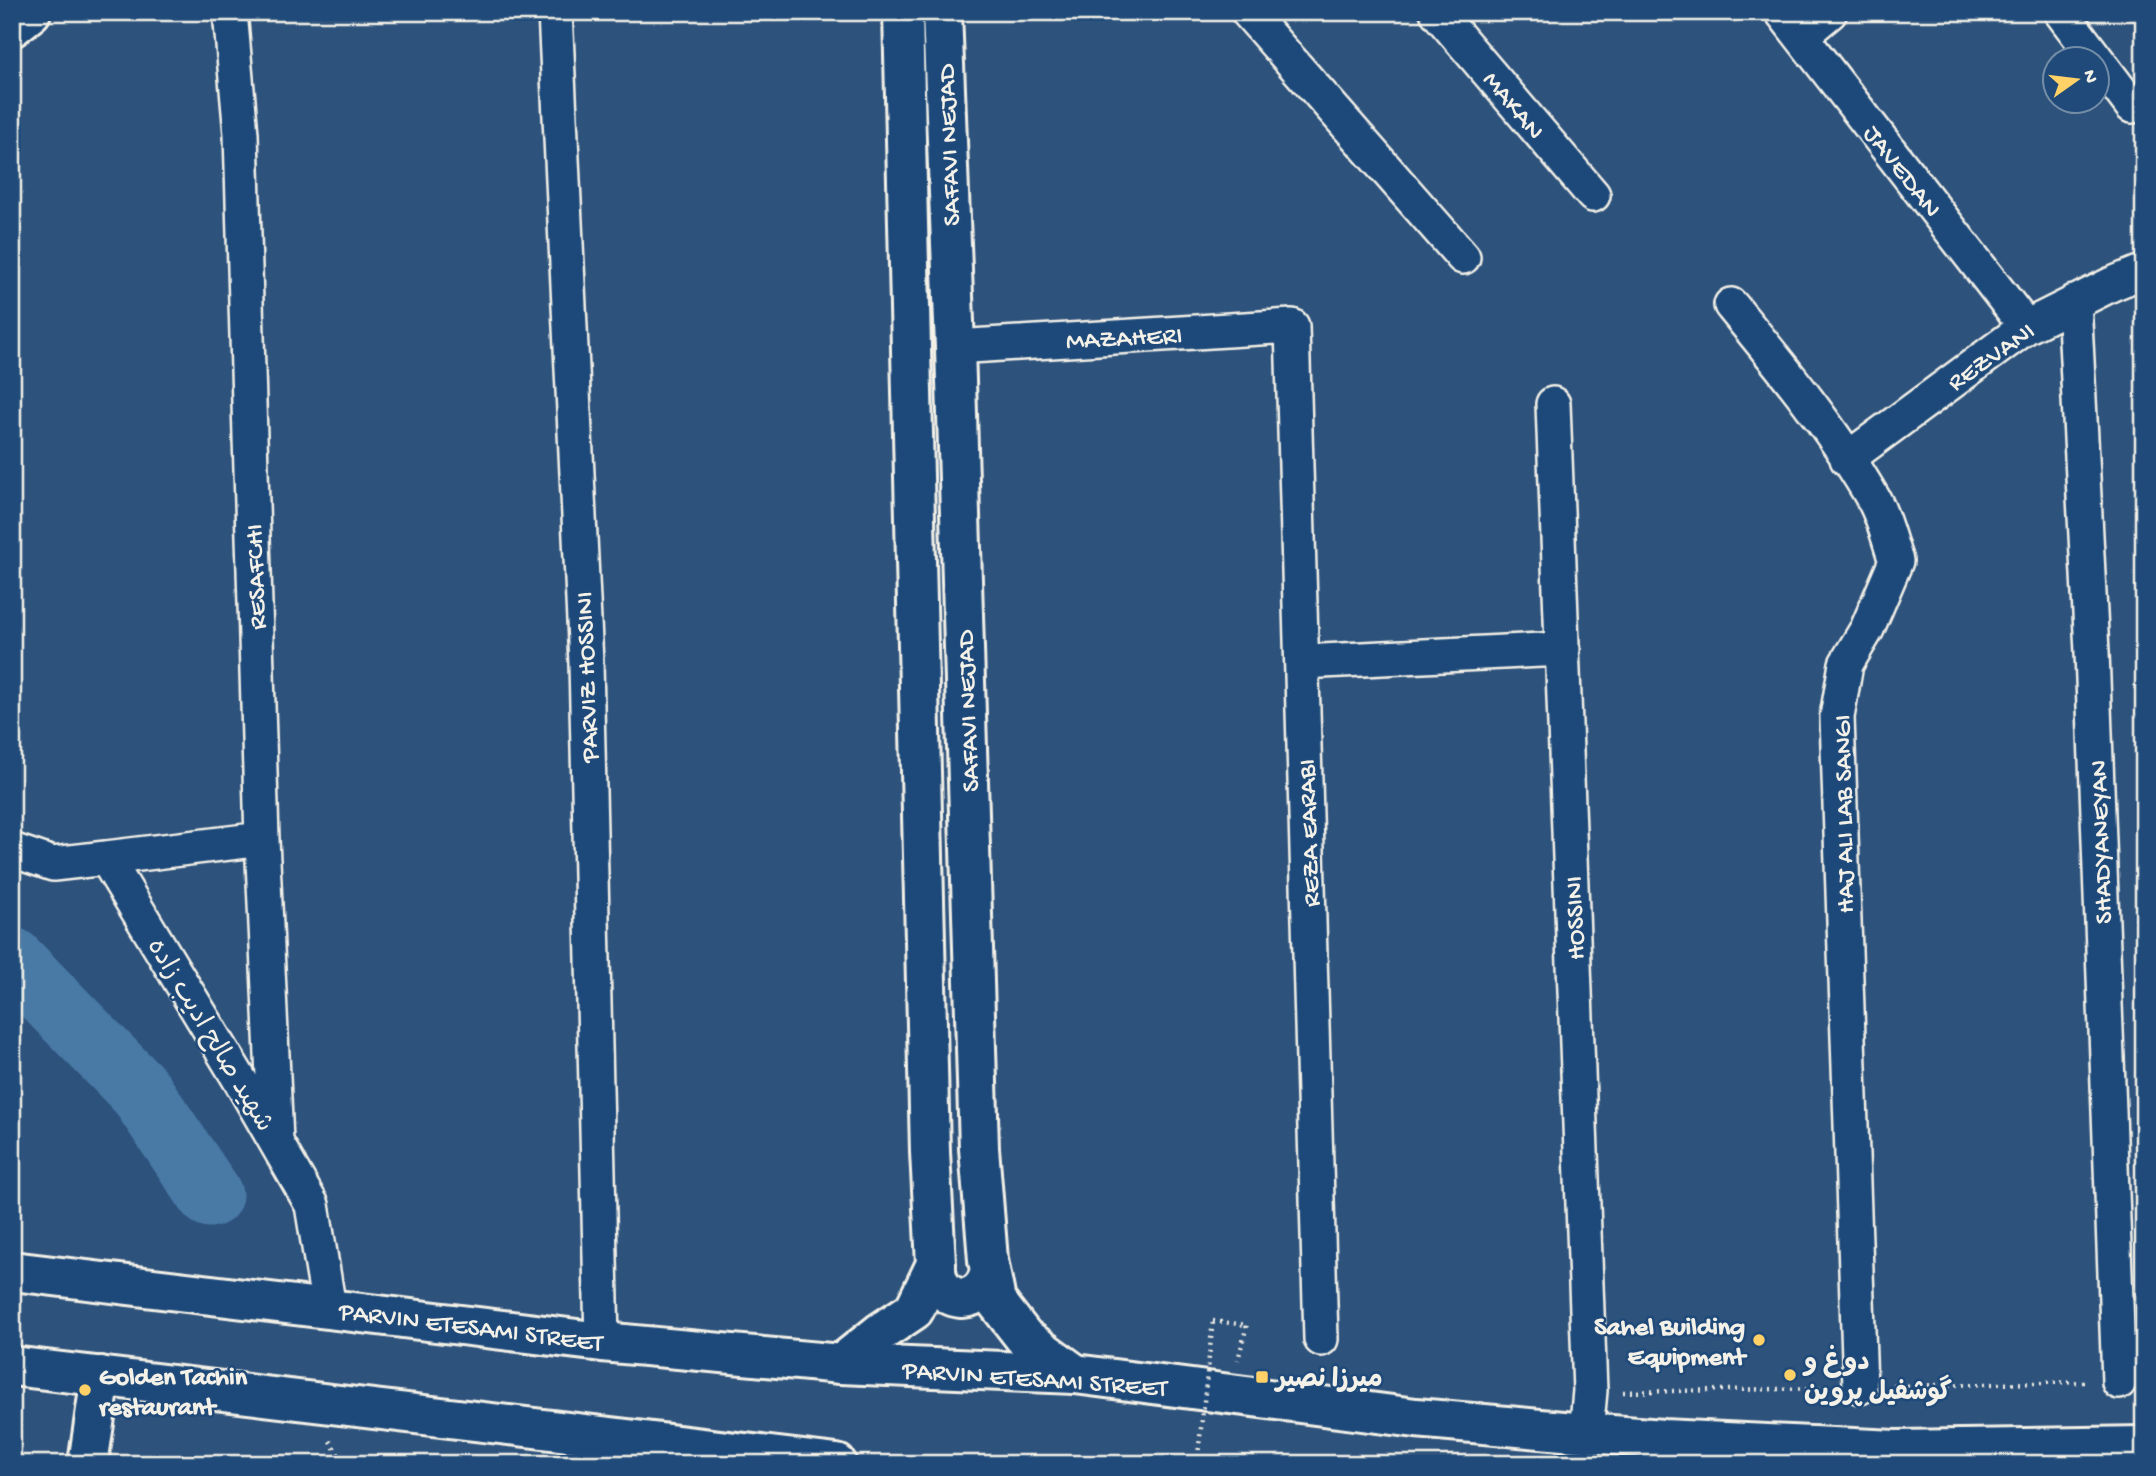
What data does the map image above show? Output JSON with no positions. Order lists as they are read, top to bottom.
{
  "streets": {
    "street": [
      "MAKAN",
      "SAFAVI NEJAD",
      "JAVEDAN",
      "MAZAHERI",
      "REZVANI",
      "RESAFCHI",
      "PARVIZ HOSSINI",
      "HAJ ALI LAB SANGI",
      "REZA EARABI",
      "SHADYANEYAN",
      "HOSSINI",
      "شهید صالح ادیب زاده",
      "PARVIN ETESAMI STREET"
    ]
  },
  "crossings": [
    ["SAFAVI NEJAD", "MAZAHERI"],
    ["SAFAVI NEJAD", "PARVIN ETESAMI STREET"],
    ["JAVEDAN", "REZVANI"],
    ["MAZAHERI", "REZA EARABI"],
    ["REZVANI", "HAJ ALI LAB SANGI"],
    ["REZVANI", "SHADYANEYAN"],
    ["RESAFCHI", "شهید صالح ادیب زاده"],
    ["PARVIZ HOSSINI", "PARVIN ETESAMI STREET"],
    ["HOSSINI", "PARVIN ETESAMI STREET"],
    ["شهید صالح ادیب زاده", "PARVIN ETESAMI STREET"]
  ],
  "places": {
    "other": ["Sahel Building Equipment", "دوغ و گوشفیل پروین", "Golden Tachin restaurant"],
    "transit": ["میرزا نصیر"]
  },
  "north": "right"
}
